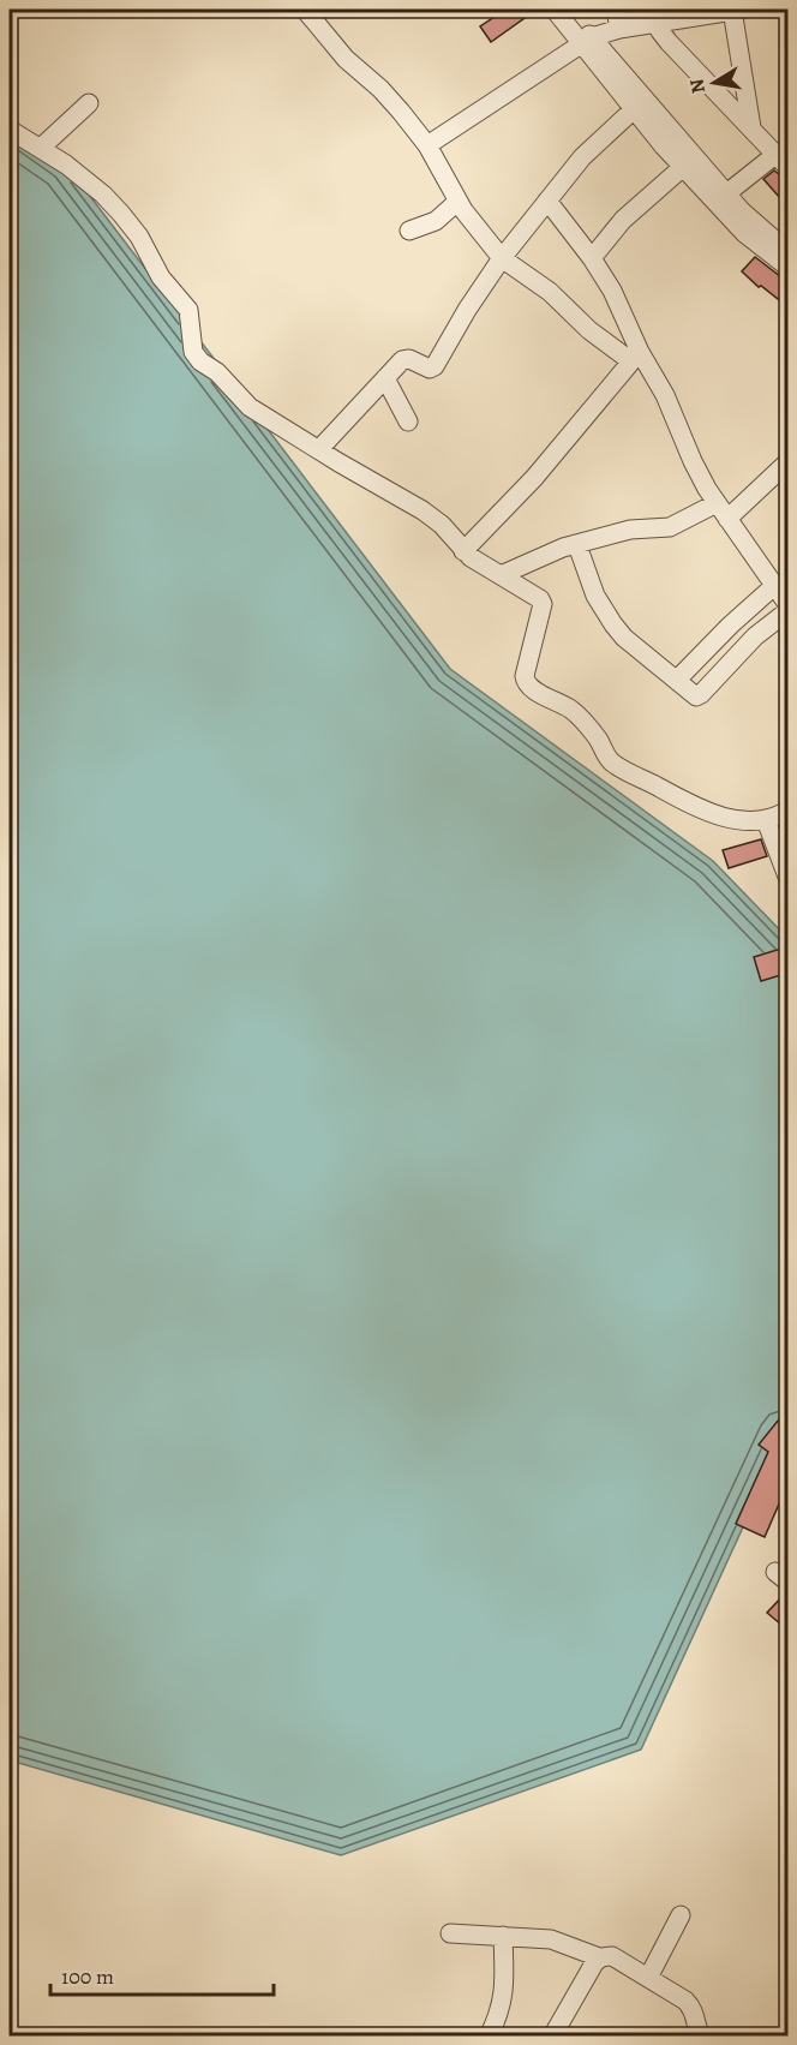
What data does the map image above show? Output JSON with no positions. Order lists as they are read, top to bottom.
{
  "scale_bar": "100 m",
  "north": "left"
}
